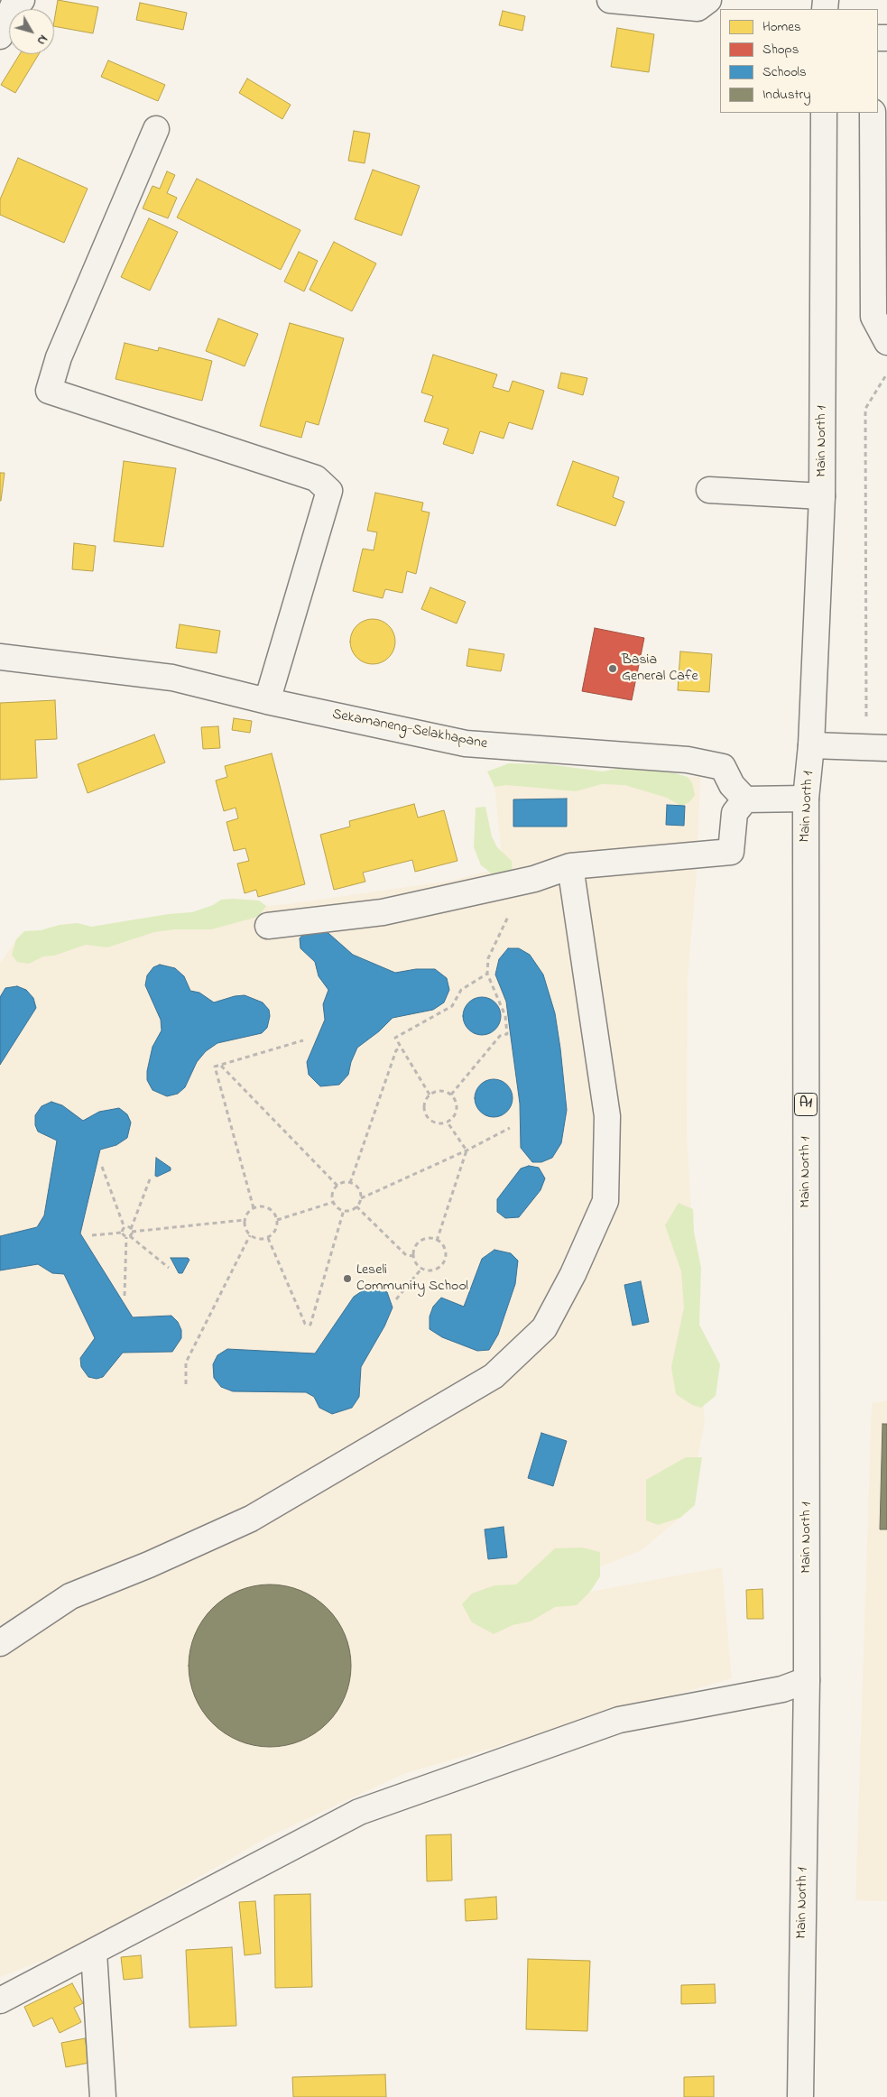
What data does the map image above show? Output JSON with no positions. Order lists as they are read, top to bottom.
{
  "streets": {
    "street": ["Main North 1", "Sekamaneng-Selakhapane", "A1"]
  },
  "places": ["Basia General Cafe", "Leseli Community School"],
  "legend": [
    "Homes",
    "Shops",
    "Schools",
    "Industry"
  ],
  "north": "bottom right"
}
